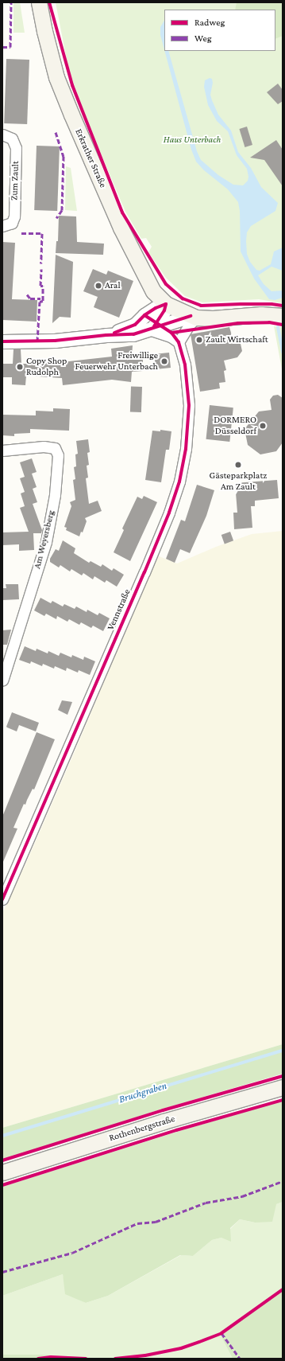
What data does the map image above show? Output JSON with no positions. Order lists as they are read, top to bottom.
{
  "streets": {
    "main road": ["Erkrather Straße", "Rothenbergstraße"],
    "street": ["Zum Zault", "Am Weyersberg", "Vennstraße"]
  },
  "water": ["Bruchgraben"],
  "parks": ["Haus Unterbach"],
  "places": [
    "Aral",
    "Zault Wirtschaft",
    "Freiwillige Feuerwehr Unterbach",
    "Copy Shop Rudolph",
    "DORMERO Düsseldorf",
    "Gästeparkplatz Am Zault"
  ],
  "legend": ["Radweg", "Weg"]
}
